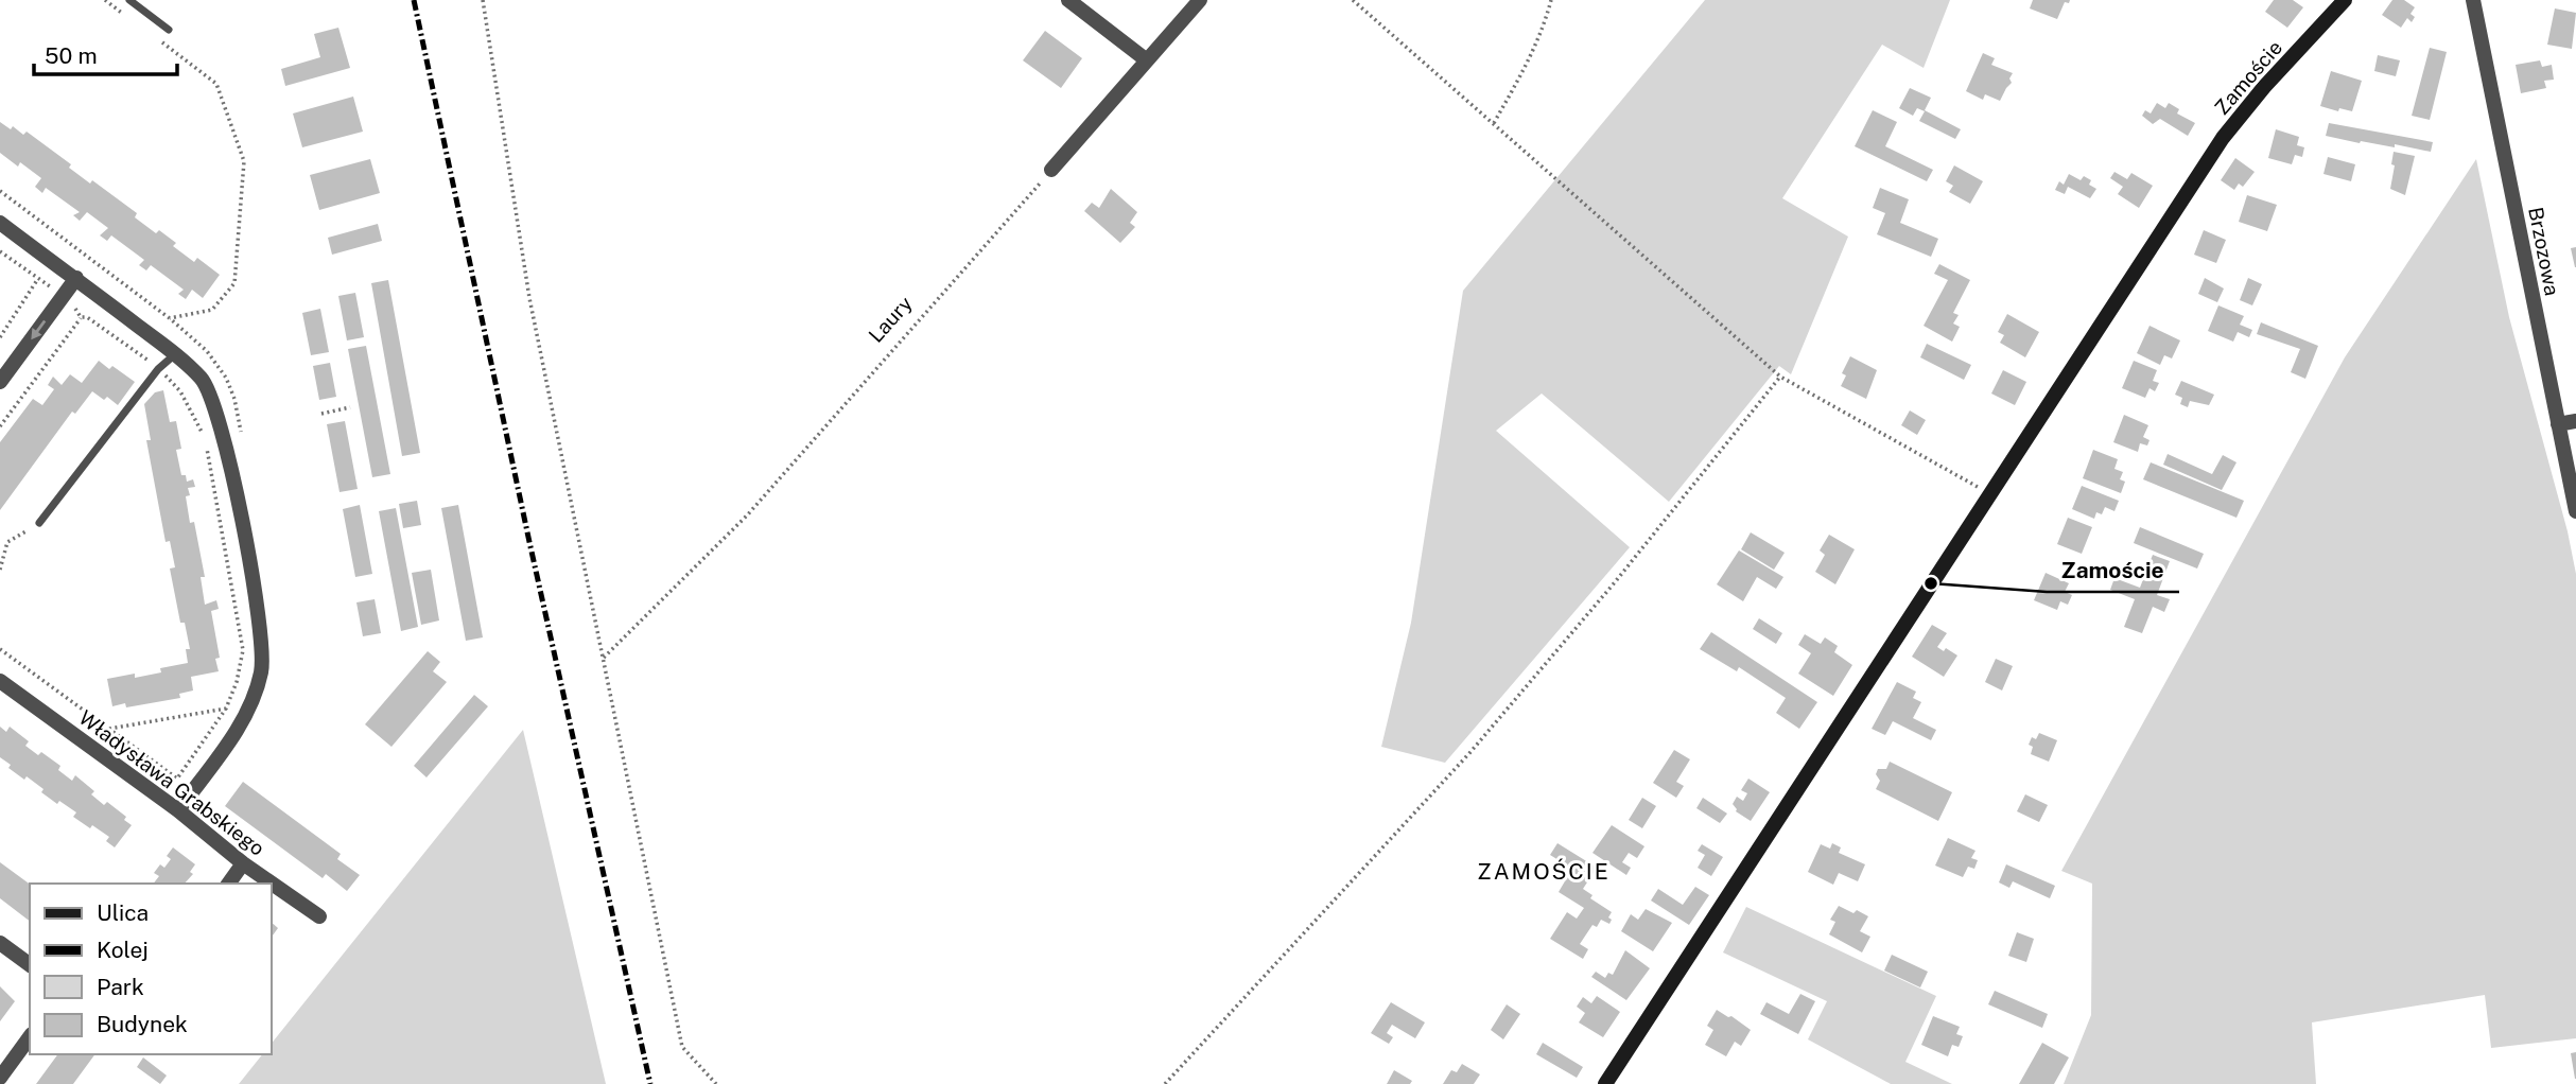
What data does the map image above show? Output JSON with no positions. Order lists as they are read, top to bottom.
{
  "streets": {
    "street": ["Zamoście", "Brzozowa", "Władysława Grabskiego"],
    "path": ["Laury"]
  },
  "districts": ["ZAMOŚCIE"],
  "places": ["Zamoście"],
  "legend": [
    "Ulica",
    "Kolej",
    "Park",
    "Budynek"
  ],
  "scale_bar": "50 m"
}
